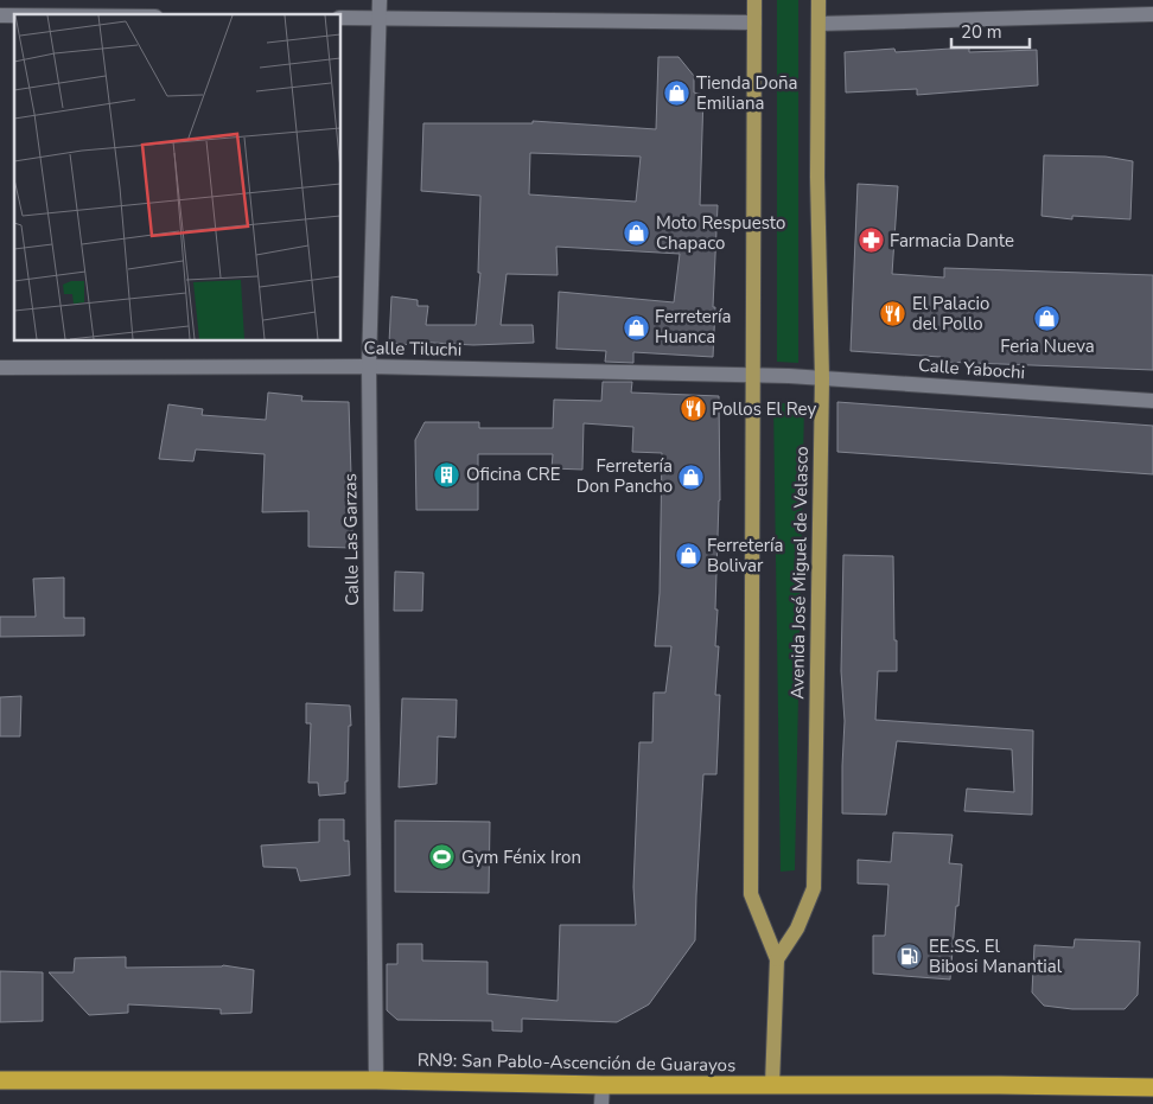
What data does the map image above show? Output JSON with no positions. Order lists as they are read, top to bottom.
{
  "streets": {
    "highway": ["RN9: San Pablo-Ascención de Guarayos"],
    "main road": ["Avenida José Miguel de Velasco"],
    "street": ["Calle Tiluchi", "Calle Yabochi", "Calle Las Garzas"]
  },
  "crossings": [
    ["Calle Tiluchi", "Calle Yabochi"],
    ["Calle Tiluchi", "Calle Las Garzas"],
    ["Calle Tiluchi", "Avenida José Miguel de Velasco"],
    ["Calle Yabochi", "Avenida José Miguel de Velasco"],
    ["Calle Las Garzas", "RN9: San Pablo-Ascención de Guarayos"],
    ["Avenida José Miguel de Velasco", "RN9: San Pablo-Ascención de Guarayos"]
  ],
  "places": {
    "shop": [
      "Tienda Doña Emiliana",
      "Moto Respuesto Chapaco",
      "Feria Nueva",
      "Ferretería Huanca",
      "Ferretería Don Pancho",
      "Ferretería Bolivar"
    ],
    "pharmacy": ["Farmacia Dante"],
    "restaurant": ["El Palacio del Pollo", "Pollos El Rey"],
    "building": ["Oficina CRE"],
    "sports": ["Gym Fénix Iron"],
    "fuel station": ["EE.SS. El Bibosi Manantial"]
  },
  "scale_bar": "20 m"
}
